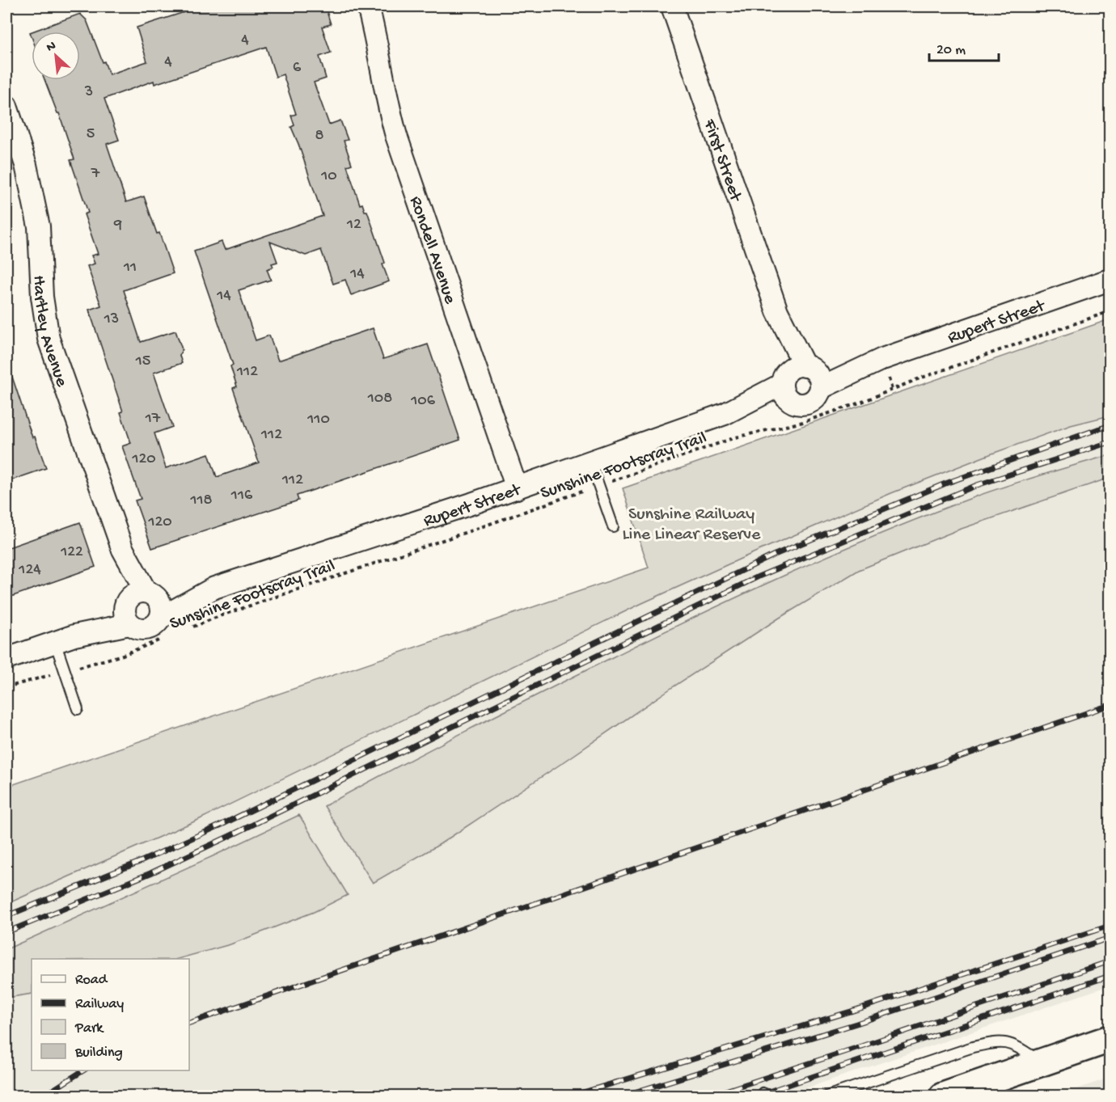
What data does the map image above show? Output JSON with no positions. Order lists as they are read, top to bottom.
{
  "streets": {
    "street": [
      "First Street",
      "Rondell Avenue",
      "Rupert Street",
      "Hartley Avenue"
    ],
    "path": ["Sunshine Footscray Trail"]
  },
  "crossings": [
    ["First Street", "Rupert Street"],
    ["Rondell Avenue", "Rupert Street"],
    ["Rupert Street", "Hartley Avenue"]
  ],
  "parks": ["Sunshine Railway Line Linear Reserve"],
  "house_numbers": [
    "4",
    "4",
    "6",
    "3",
    "5",
    "8",
    "7",
    "10",
    "12",
    "9",
    "11",
    "14",
    "14",
    "13",
    "15",
    "112",
    "108",
    "106",
    "17",
    "110",
    "112",
    "120",
    "112",
    "116",
    "118",
    "120",
    "122",
    "124"
  ],
  "legend": [
    "Road",
    "Railway",
    "Park",
    "Building"
  ],
  "scale_bar": "20 m",
  "north": "top left"
}
